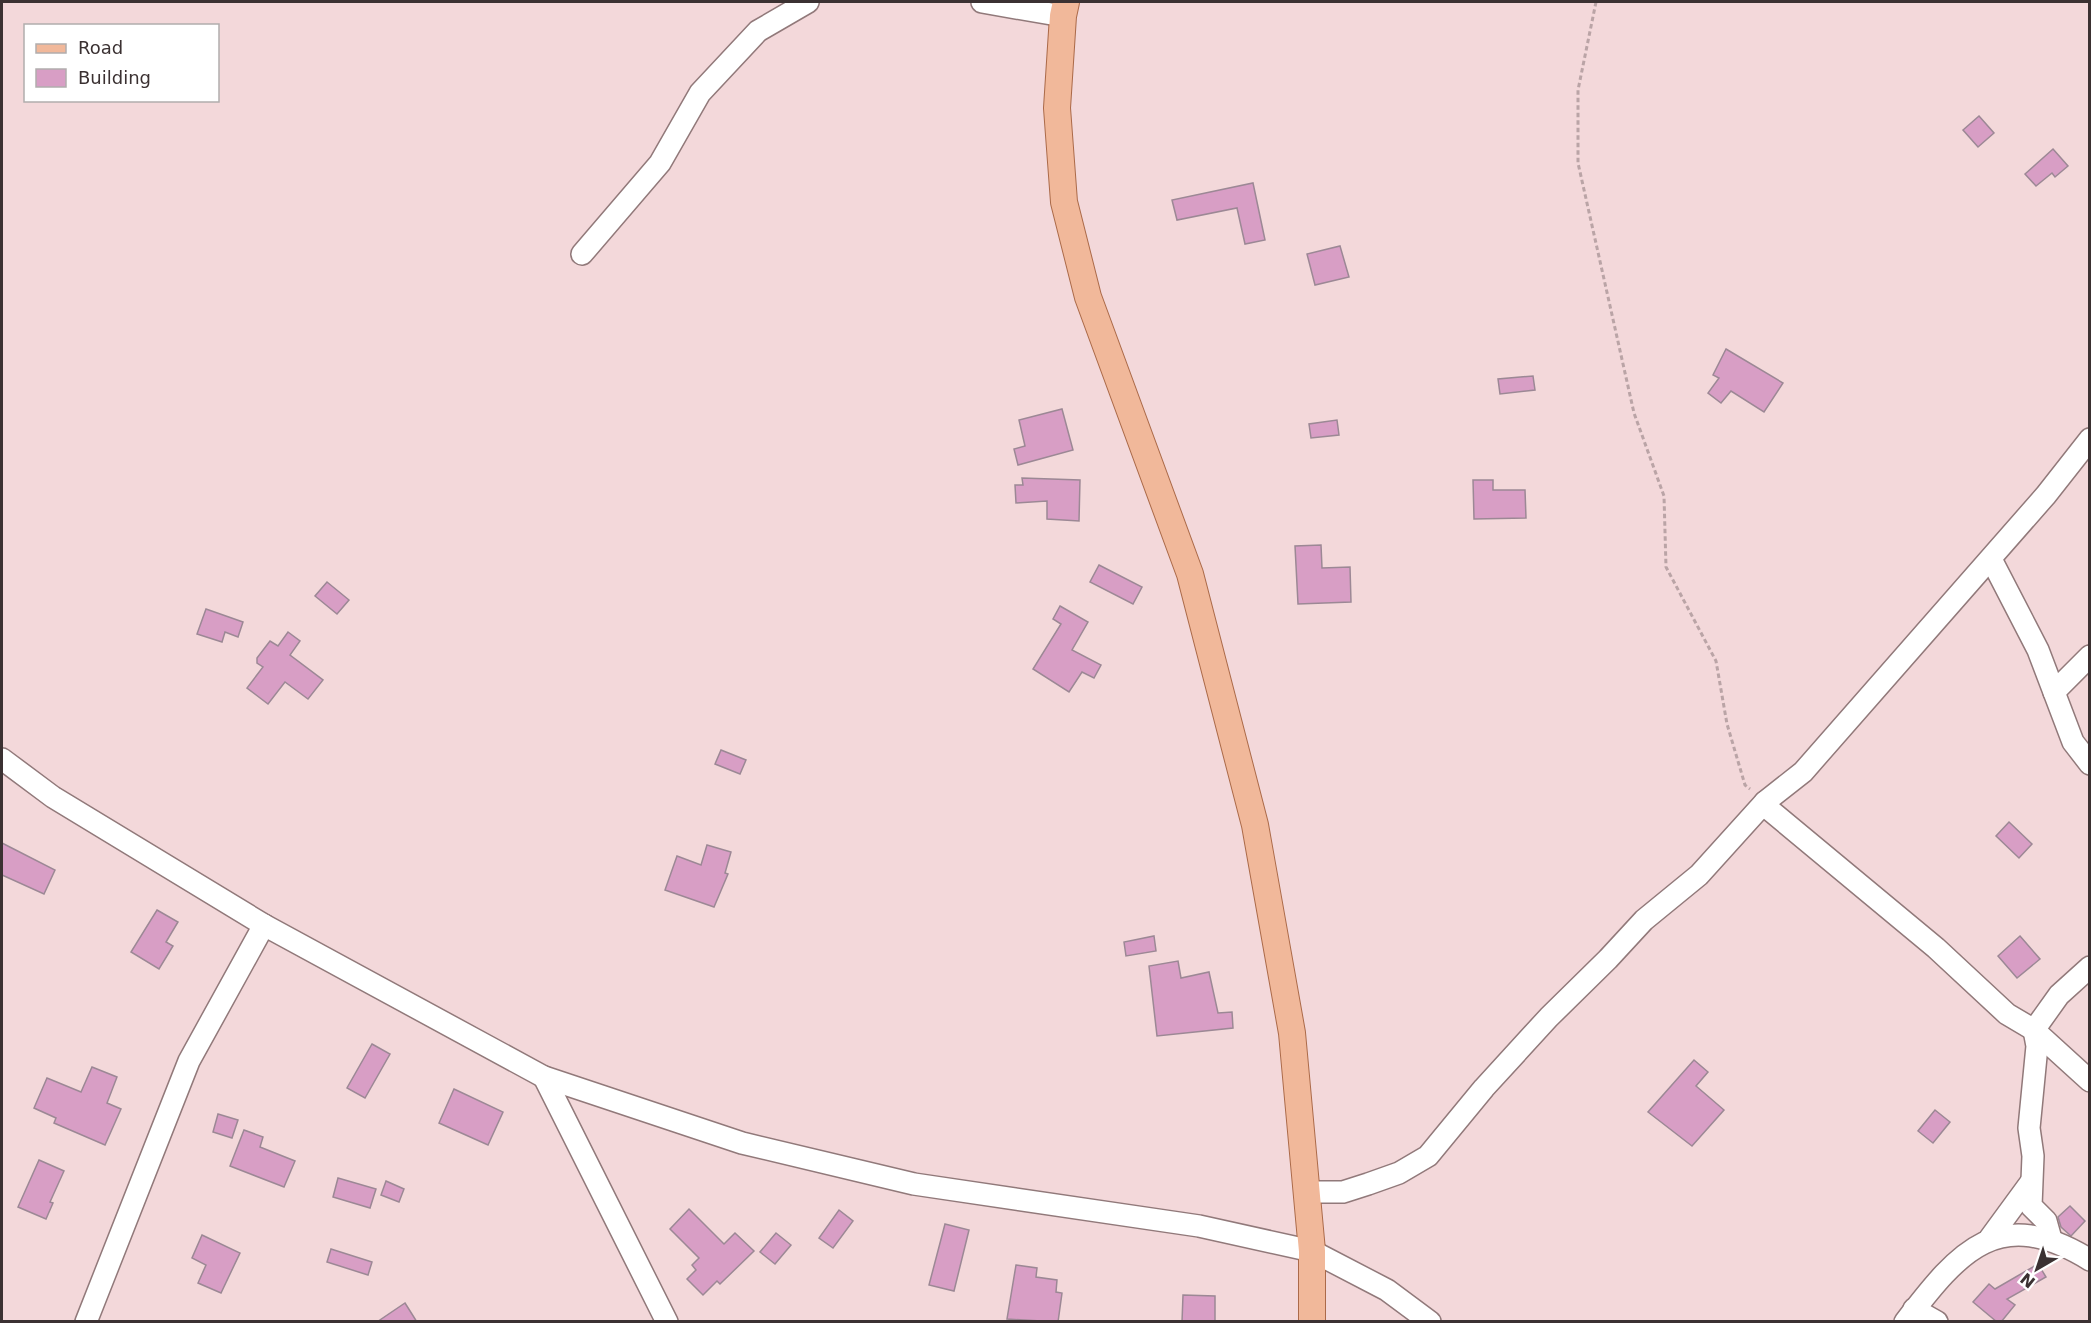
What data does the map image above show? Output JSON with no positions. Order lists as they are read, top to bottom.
{
  "legend": ["Road", "Building"],
  "north": "bottom left"
}
